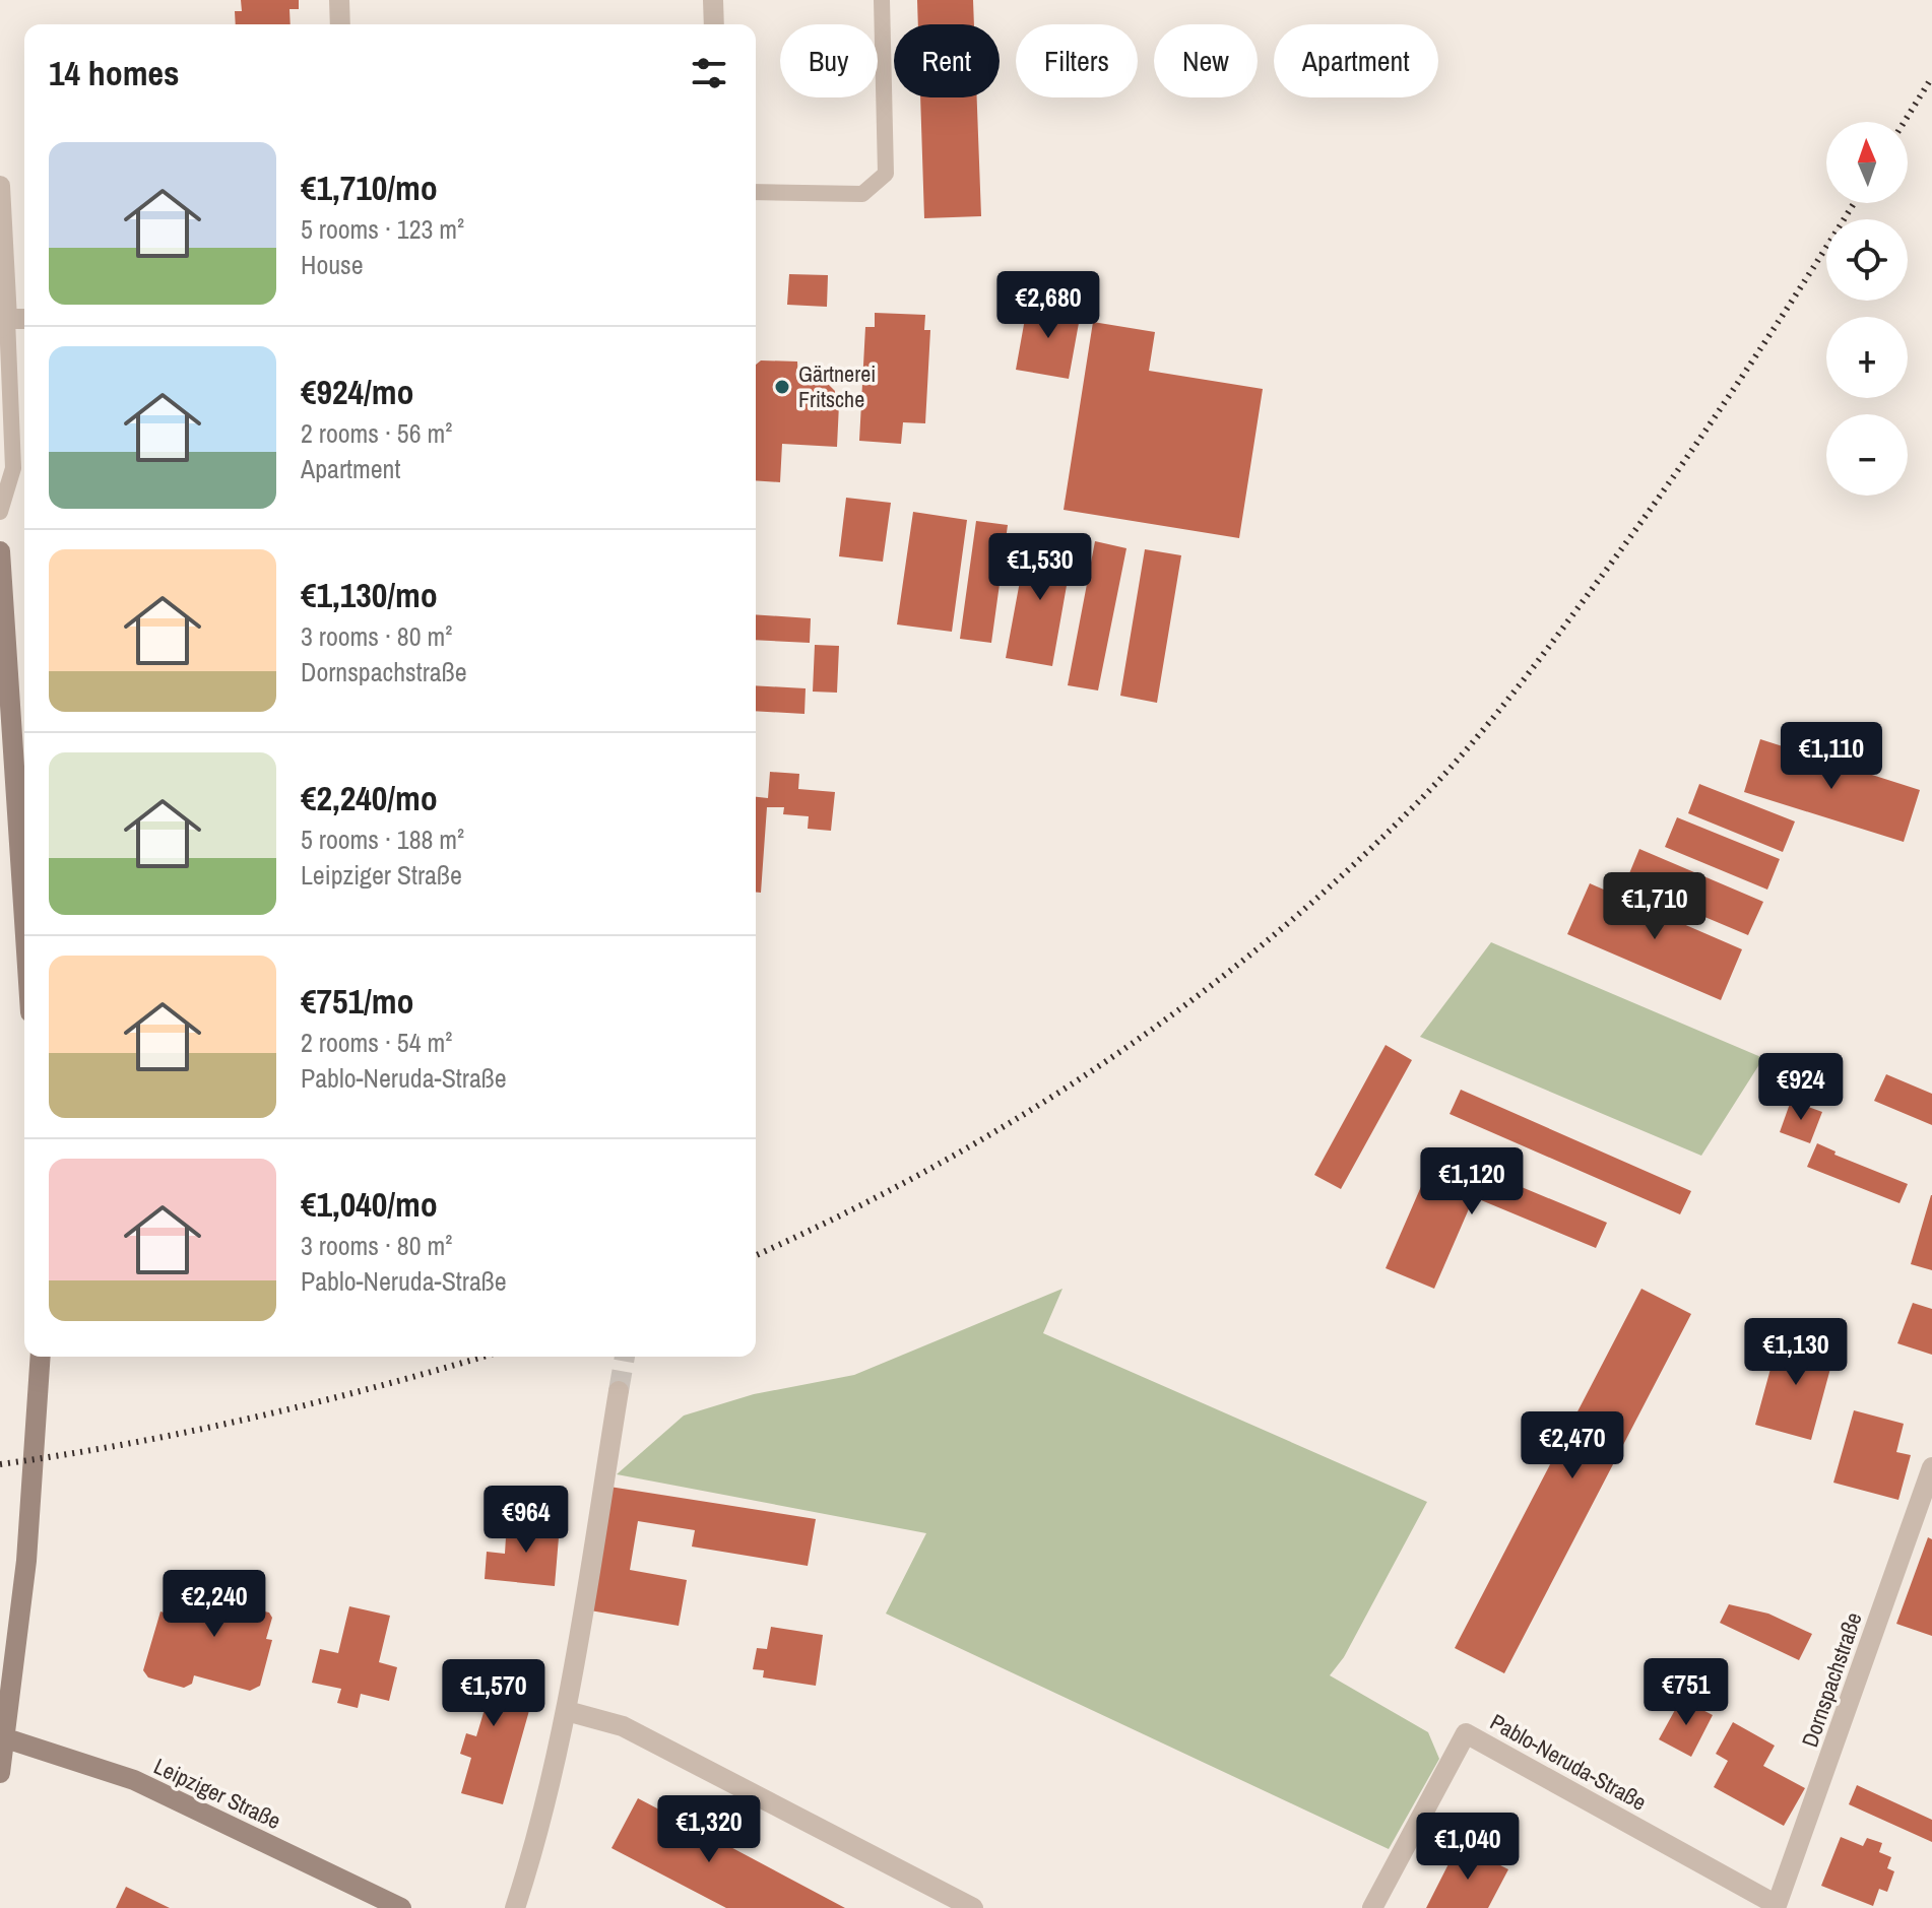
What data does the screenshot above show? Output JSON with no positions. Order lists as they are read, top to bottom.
{
  "streets": {
    "main road": ["Leipziger Straße"],
    "street": ["Dornspachstraße", "Pablo-Neruda-Straße"]
  },
  "crossings": [
    ["Dornspachstraße", "Pablo-Neruda-Straße"]
  ],
  "places": ["Gärtnerei Fritsche"],
  "north": "top",
  "page": {
    "chip": [
      "Buy",
      "Rent",
      "Filters",
      "New",
      "Apartment"
    ],
    "heading": "14 homes",
    "map_buttons": ["+", "−"],
    "list": [
      {
        "name": "€1,710/mo",
        "note": "5 rooms · 123 m² · House"
      },
      {
        "name": "€924/mo",
        "note": "2 rooms · 56 m² · Apartment"
      },
      {
        "name": "€1,130/mo",
        "note": "3 rooms · 80 m² · Dornspachstraße"
      },
      {
        "name": "€2,240/mo",
        "note": "5 rooms · 188 m² · Leipziger Straße"
      },
      {
        "name": "€751/mo",
        "note": "2 rooms · 54 m² · Pablo-Neruda-Straße"
      },
      {
        "name": "€1,040/mo",
        "note": "3 rooms · 80 m² · Pablo-Neruda-Straße"
      }
    ],
    "price": [
      "€2,680",
      "€1,530",
      "€1,110",
      "€1,710",
      "€924",
      "€1,120",
      "€1,130",
      "€2,470",
      "€964",
      "€2,240",
      "€751",
      "€1,570",
      "€1,320",
      "€1,040"
    ]
  }
}
